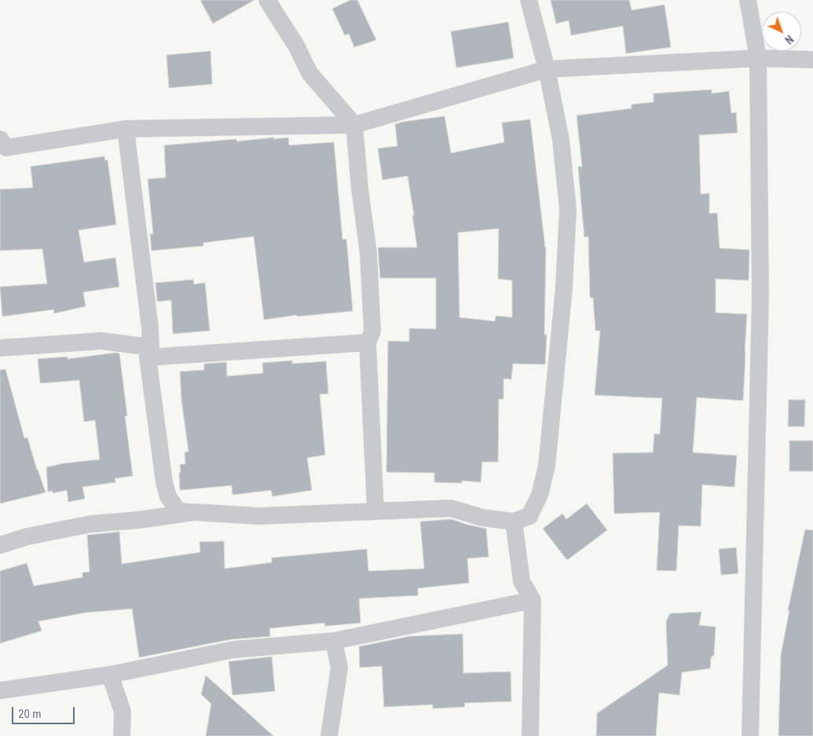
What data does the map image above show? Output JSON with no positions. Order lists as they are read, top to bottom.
{
  "scale_bar": "20 m",
  "north": "bottom right"
}
